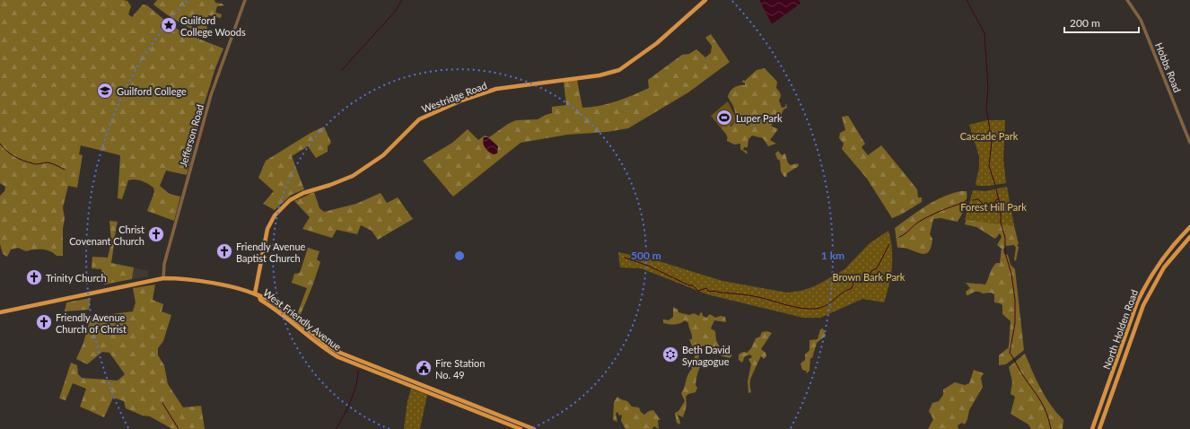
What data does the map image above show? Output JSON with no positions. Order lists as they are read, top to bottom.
{
  "streets": {
    "main road": ["Westridge Road", "West Friendly Avenue", "North Holden Road"],
    "street": ["Hobbs Road", "Jefferson Road"]
  },
  "crossings": [
    ["Westridge Road", "West Friendly Avenue"],
    ["Jefferson Road", "West Friendly Avenue"]
  ],
  "parks": ["Cascade Park", "Forest Hill Park", "Brown Bark Park"],
  "places": {
    "place": ["Guilford College Woods"],
    "school or university": ["Guilford College"],
    "sports": ["Luper Park"],
    "church": [
      "Christ Covenant Church",
      "Friendly Avenue Baptist Church",
      "Trinity Church",
      "Friendly Avenue Church of Christ"
    ],
    "synagogue": ["Beth David Synagogue"],
    "public building": ["Fire Station No. 49"]
  },
  "scale_bar": "200 m",
  "rings": ["500 m", "1 km"]
}
